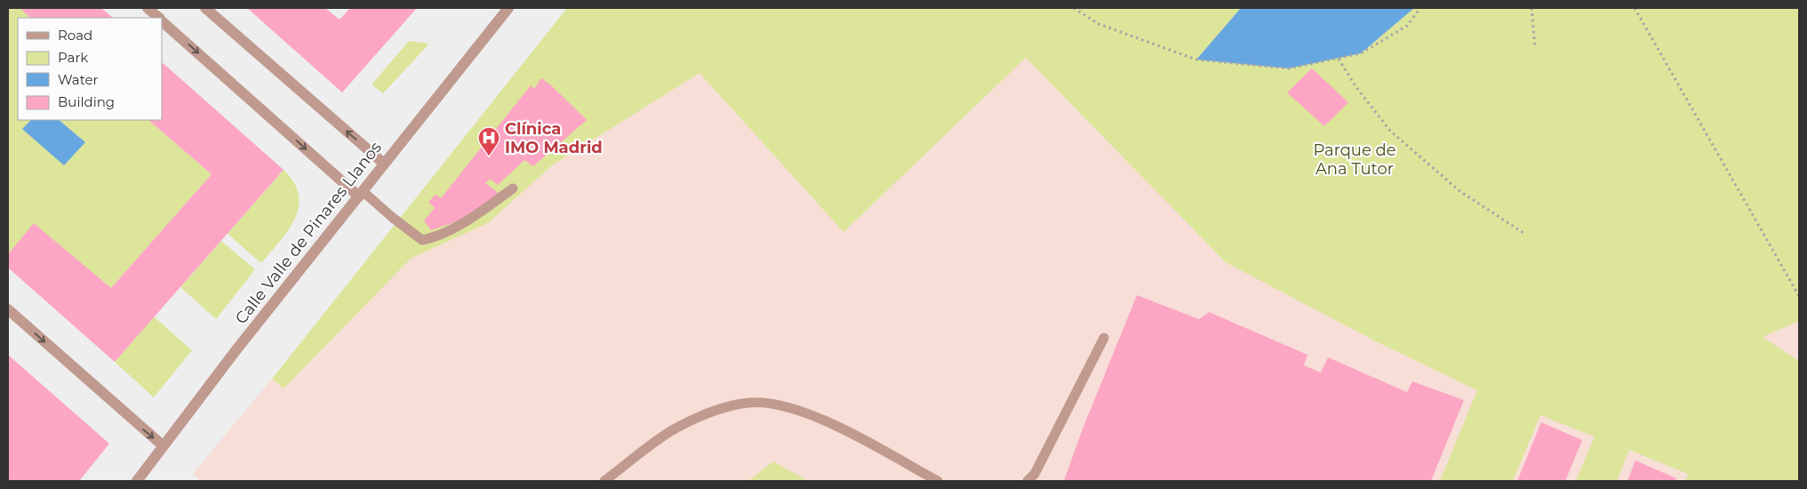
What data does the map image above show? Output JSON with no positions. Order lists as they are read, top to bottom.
{
  "streets": {
    "street": ["Calle Valle de Pinares Llanos"]
  },
  "parks": ["Parque de Ana Tutor"],
  "places": {
    "hospital": ["Clínica IMO Madrid"]
  },
  "legend": [
    "Road",
    "Park",
    "Water",
    "Building"
  ]
}
